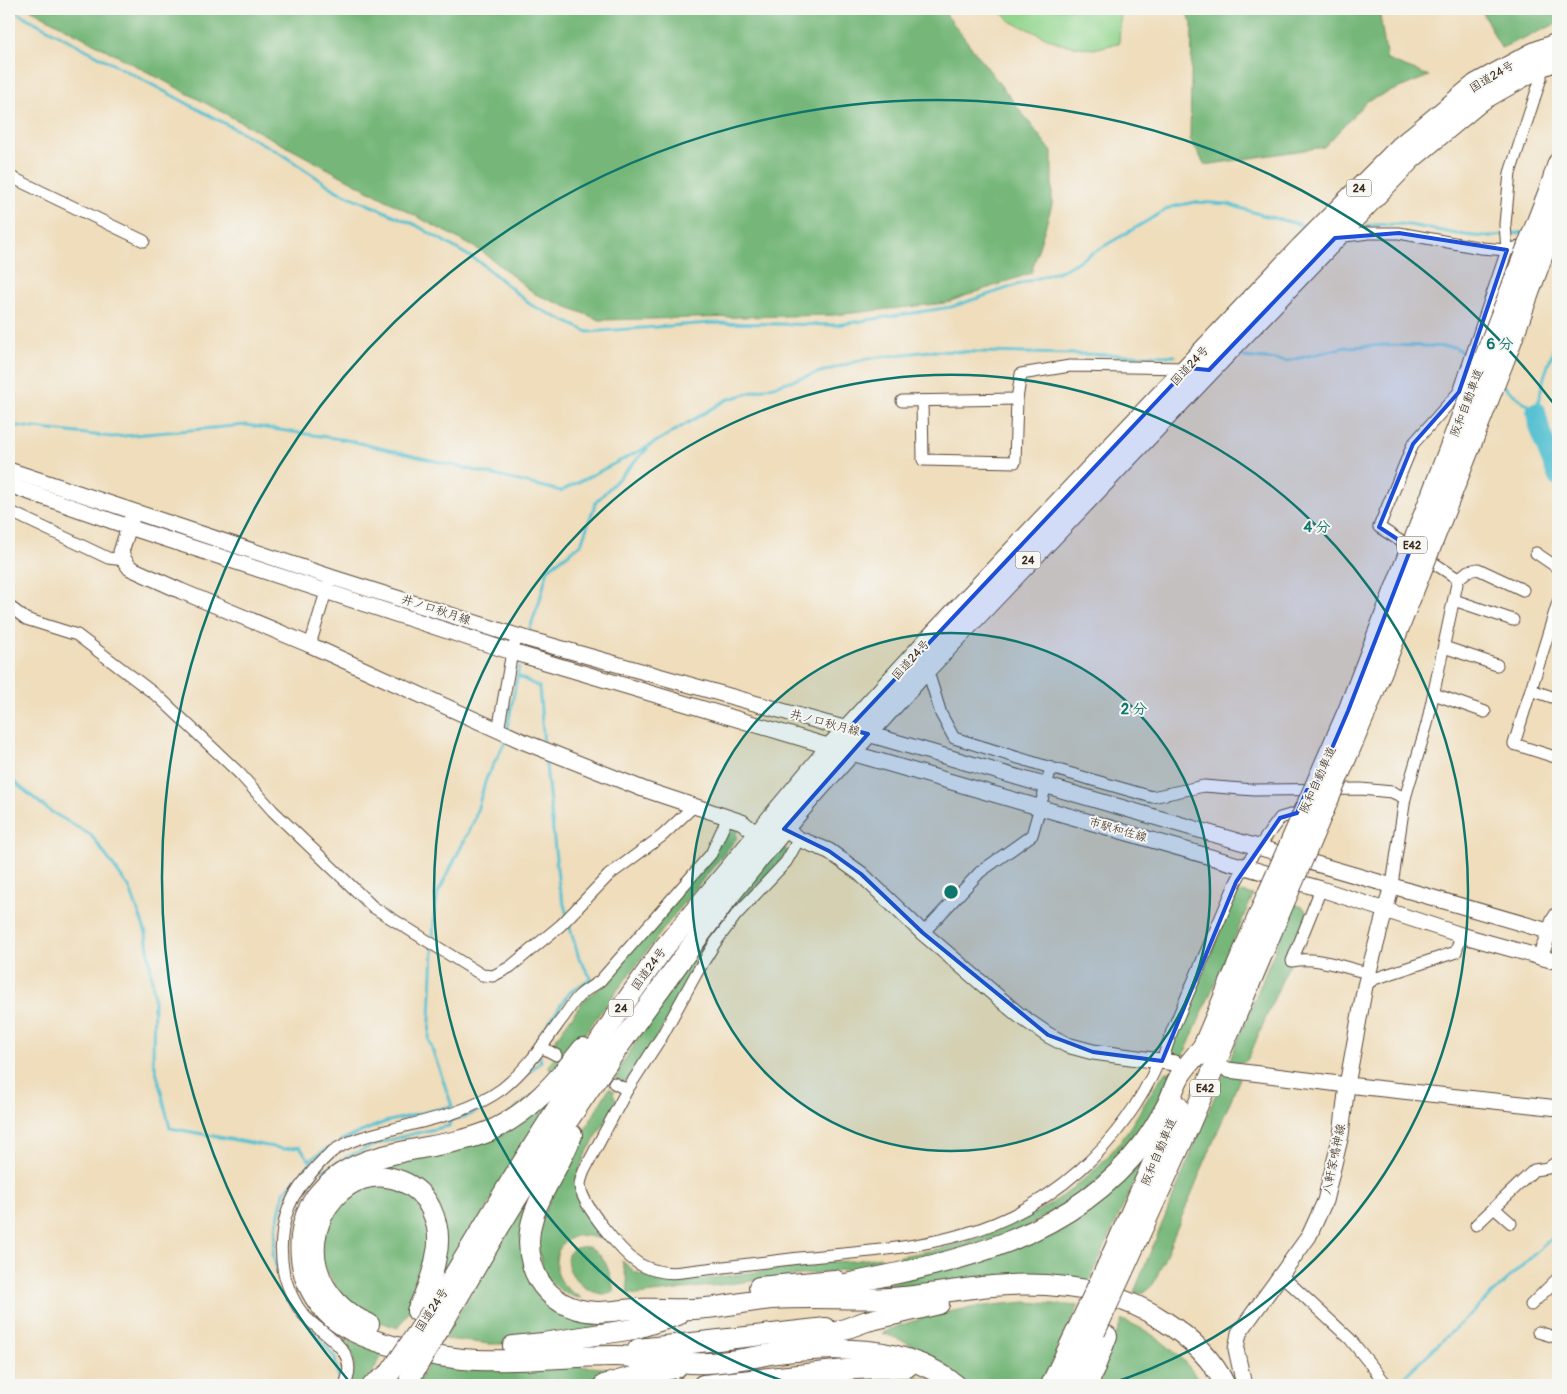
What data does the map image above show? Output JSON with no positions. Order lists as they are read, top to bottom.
{
  "streets": {
    "highway": [
      "国道24号",
      "24",
      "阪和自動車道",
      "E42"
    ],
    "main road": ["井ノ口秋月線", "市駅和佐線", "八軒家鳴神線"]
  },
  "crossings": [
    ["国道24号", "24"],
    ["国道24号", "井ノ口秋月線"],
    ["国道24号", "市駅和佐線"],
    ["井ノ口秋月線", "市駅和佐線"],
    ["市駅和佐線", "八軒家鳴神線"]
  ],
  "rings": ["6 分", "4 分", "2 分"]
}
